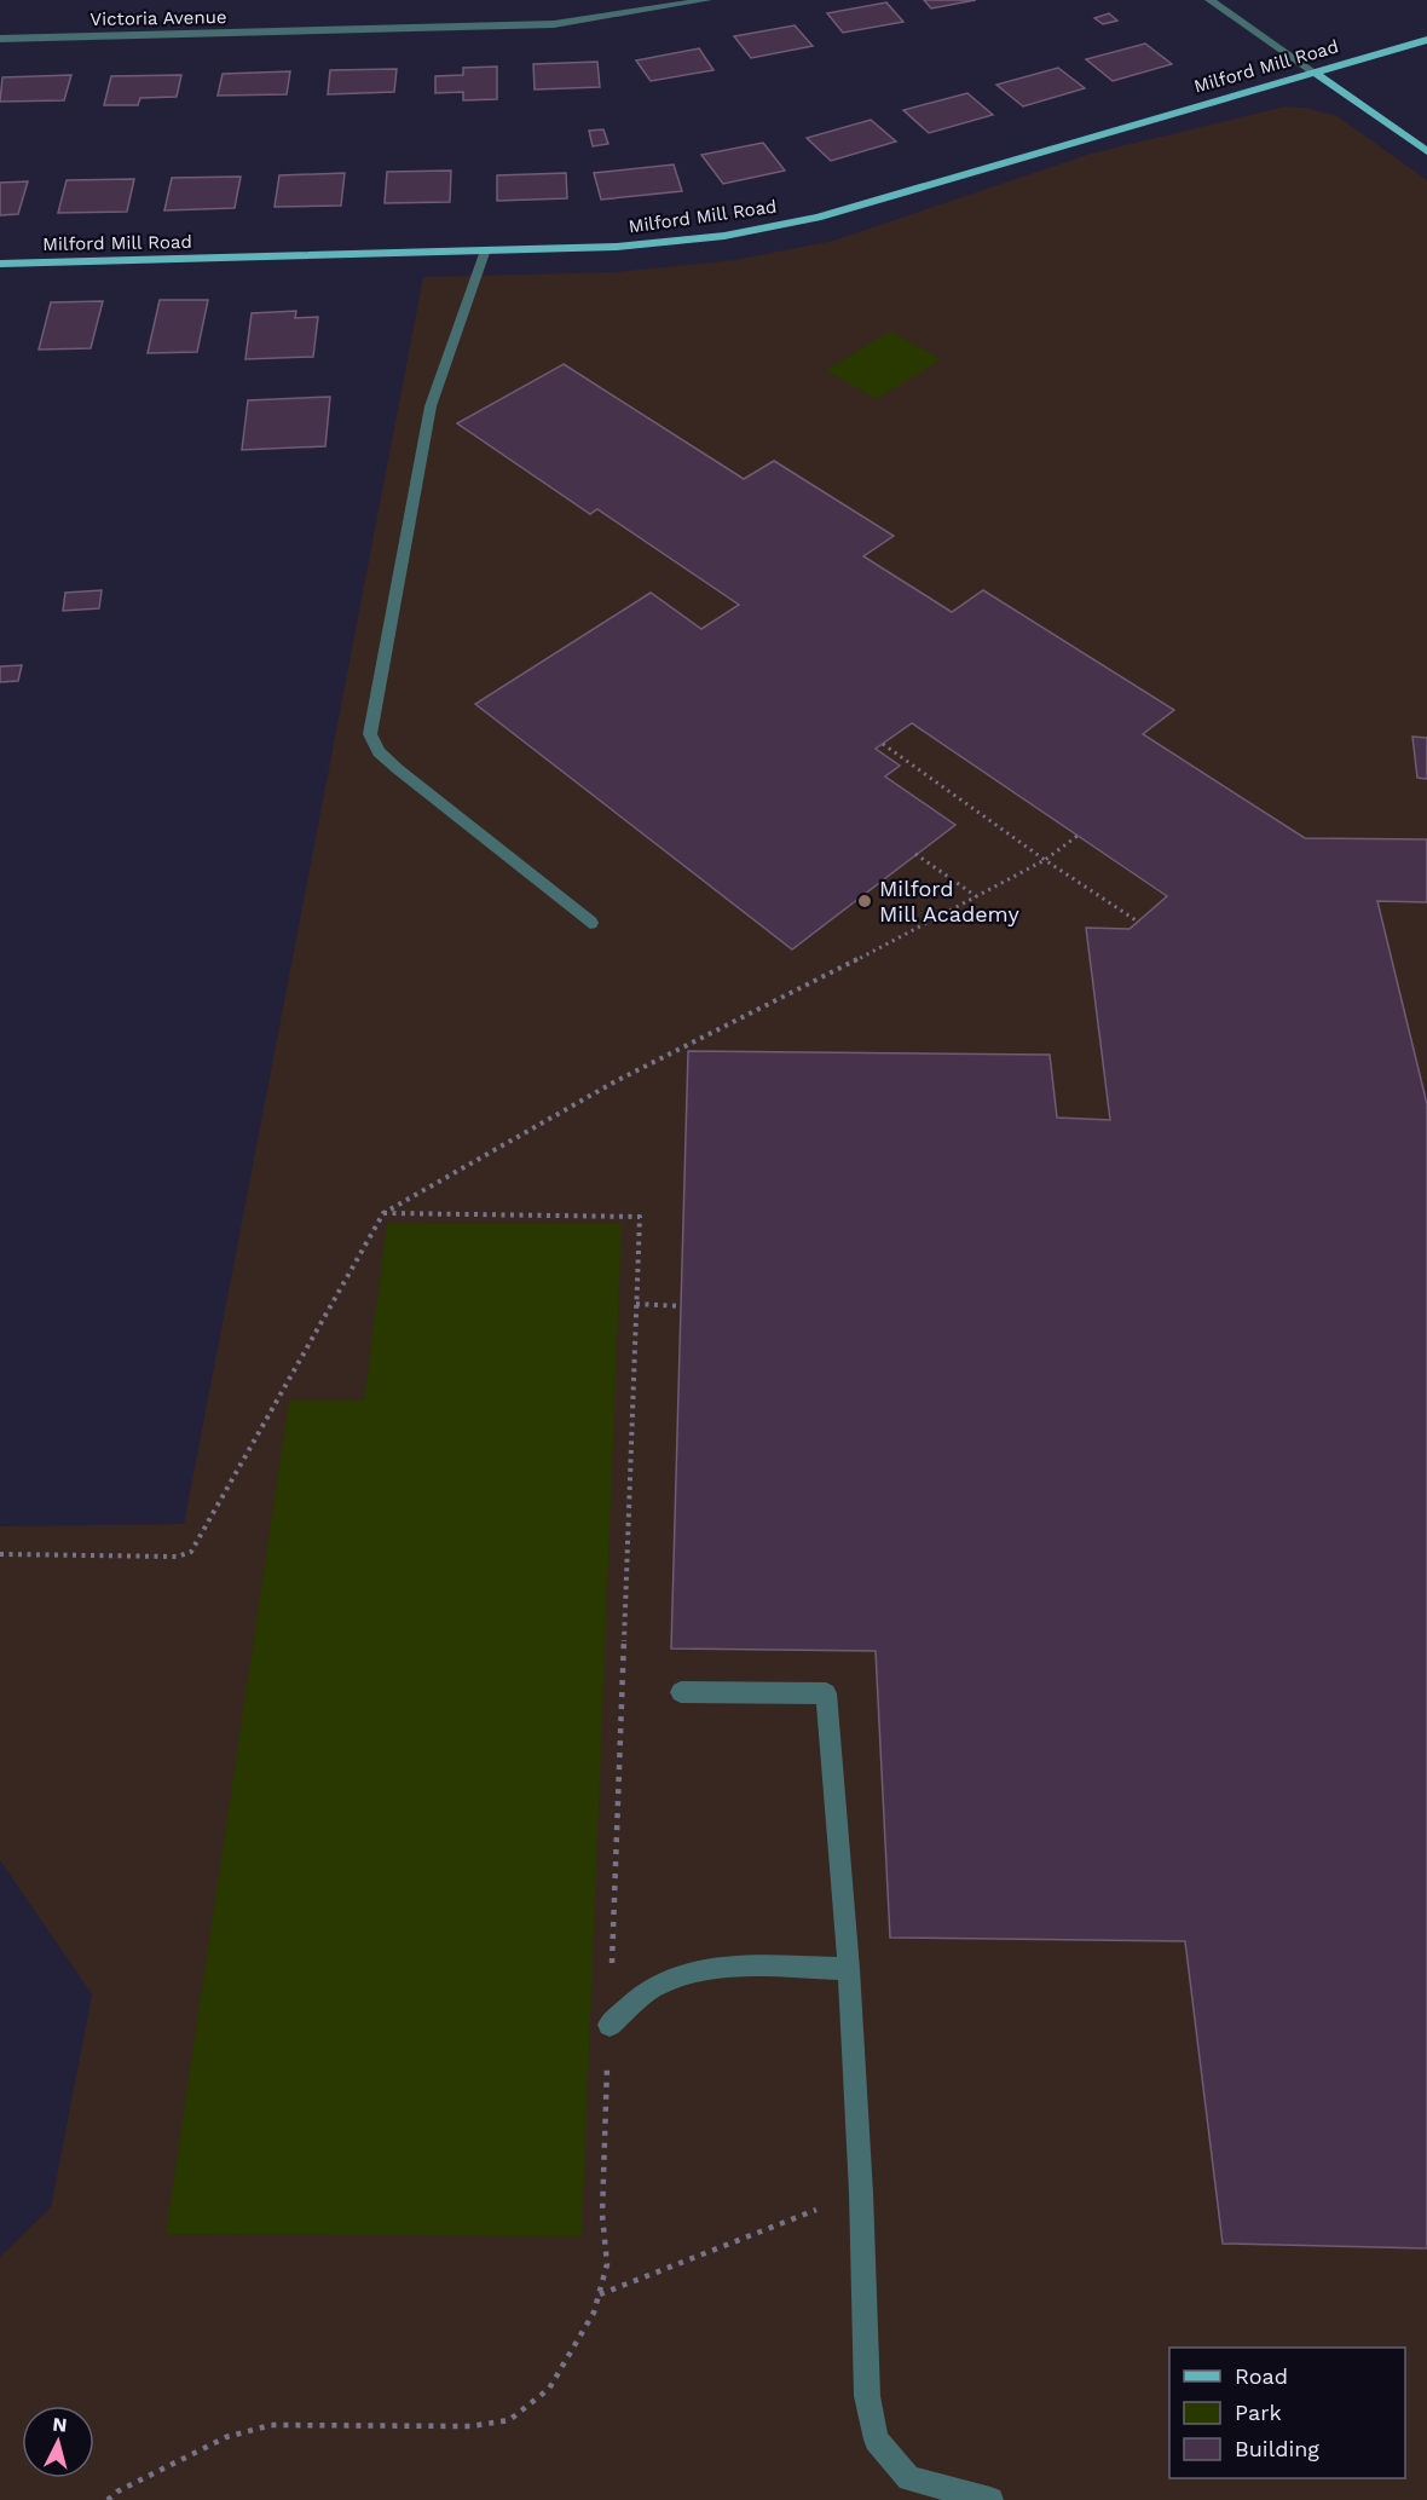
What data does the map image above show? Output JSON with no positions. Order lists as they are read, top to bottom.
{
  "streets": {
    "main road": ["Milford Mill Road"],
    "street": ["Victoria Avenue"]
  },
  "places": ["Milford Mill Academy"],
  "legend": ["Road", "Park", "Building"],
  "north": "top"
}
